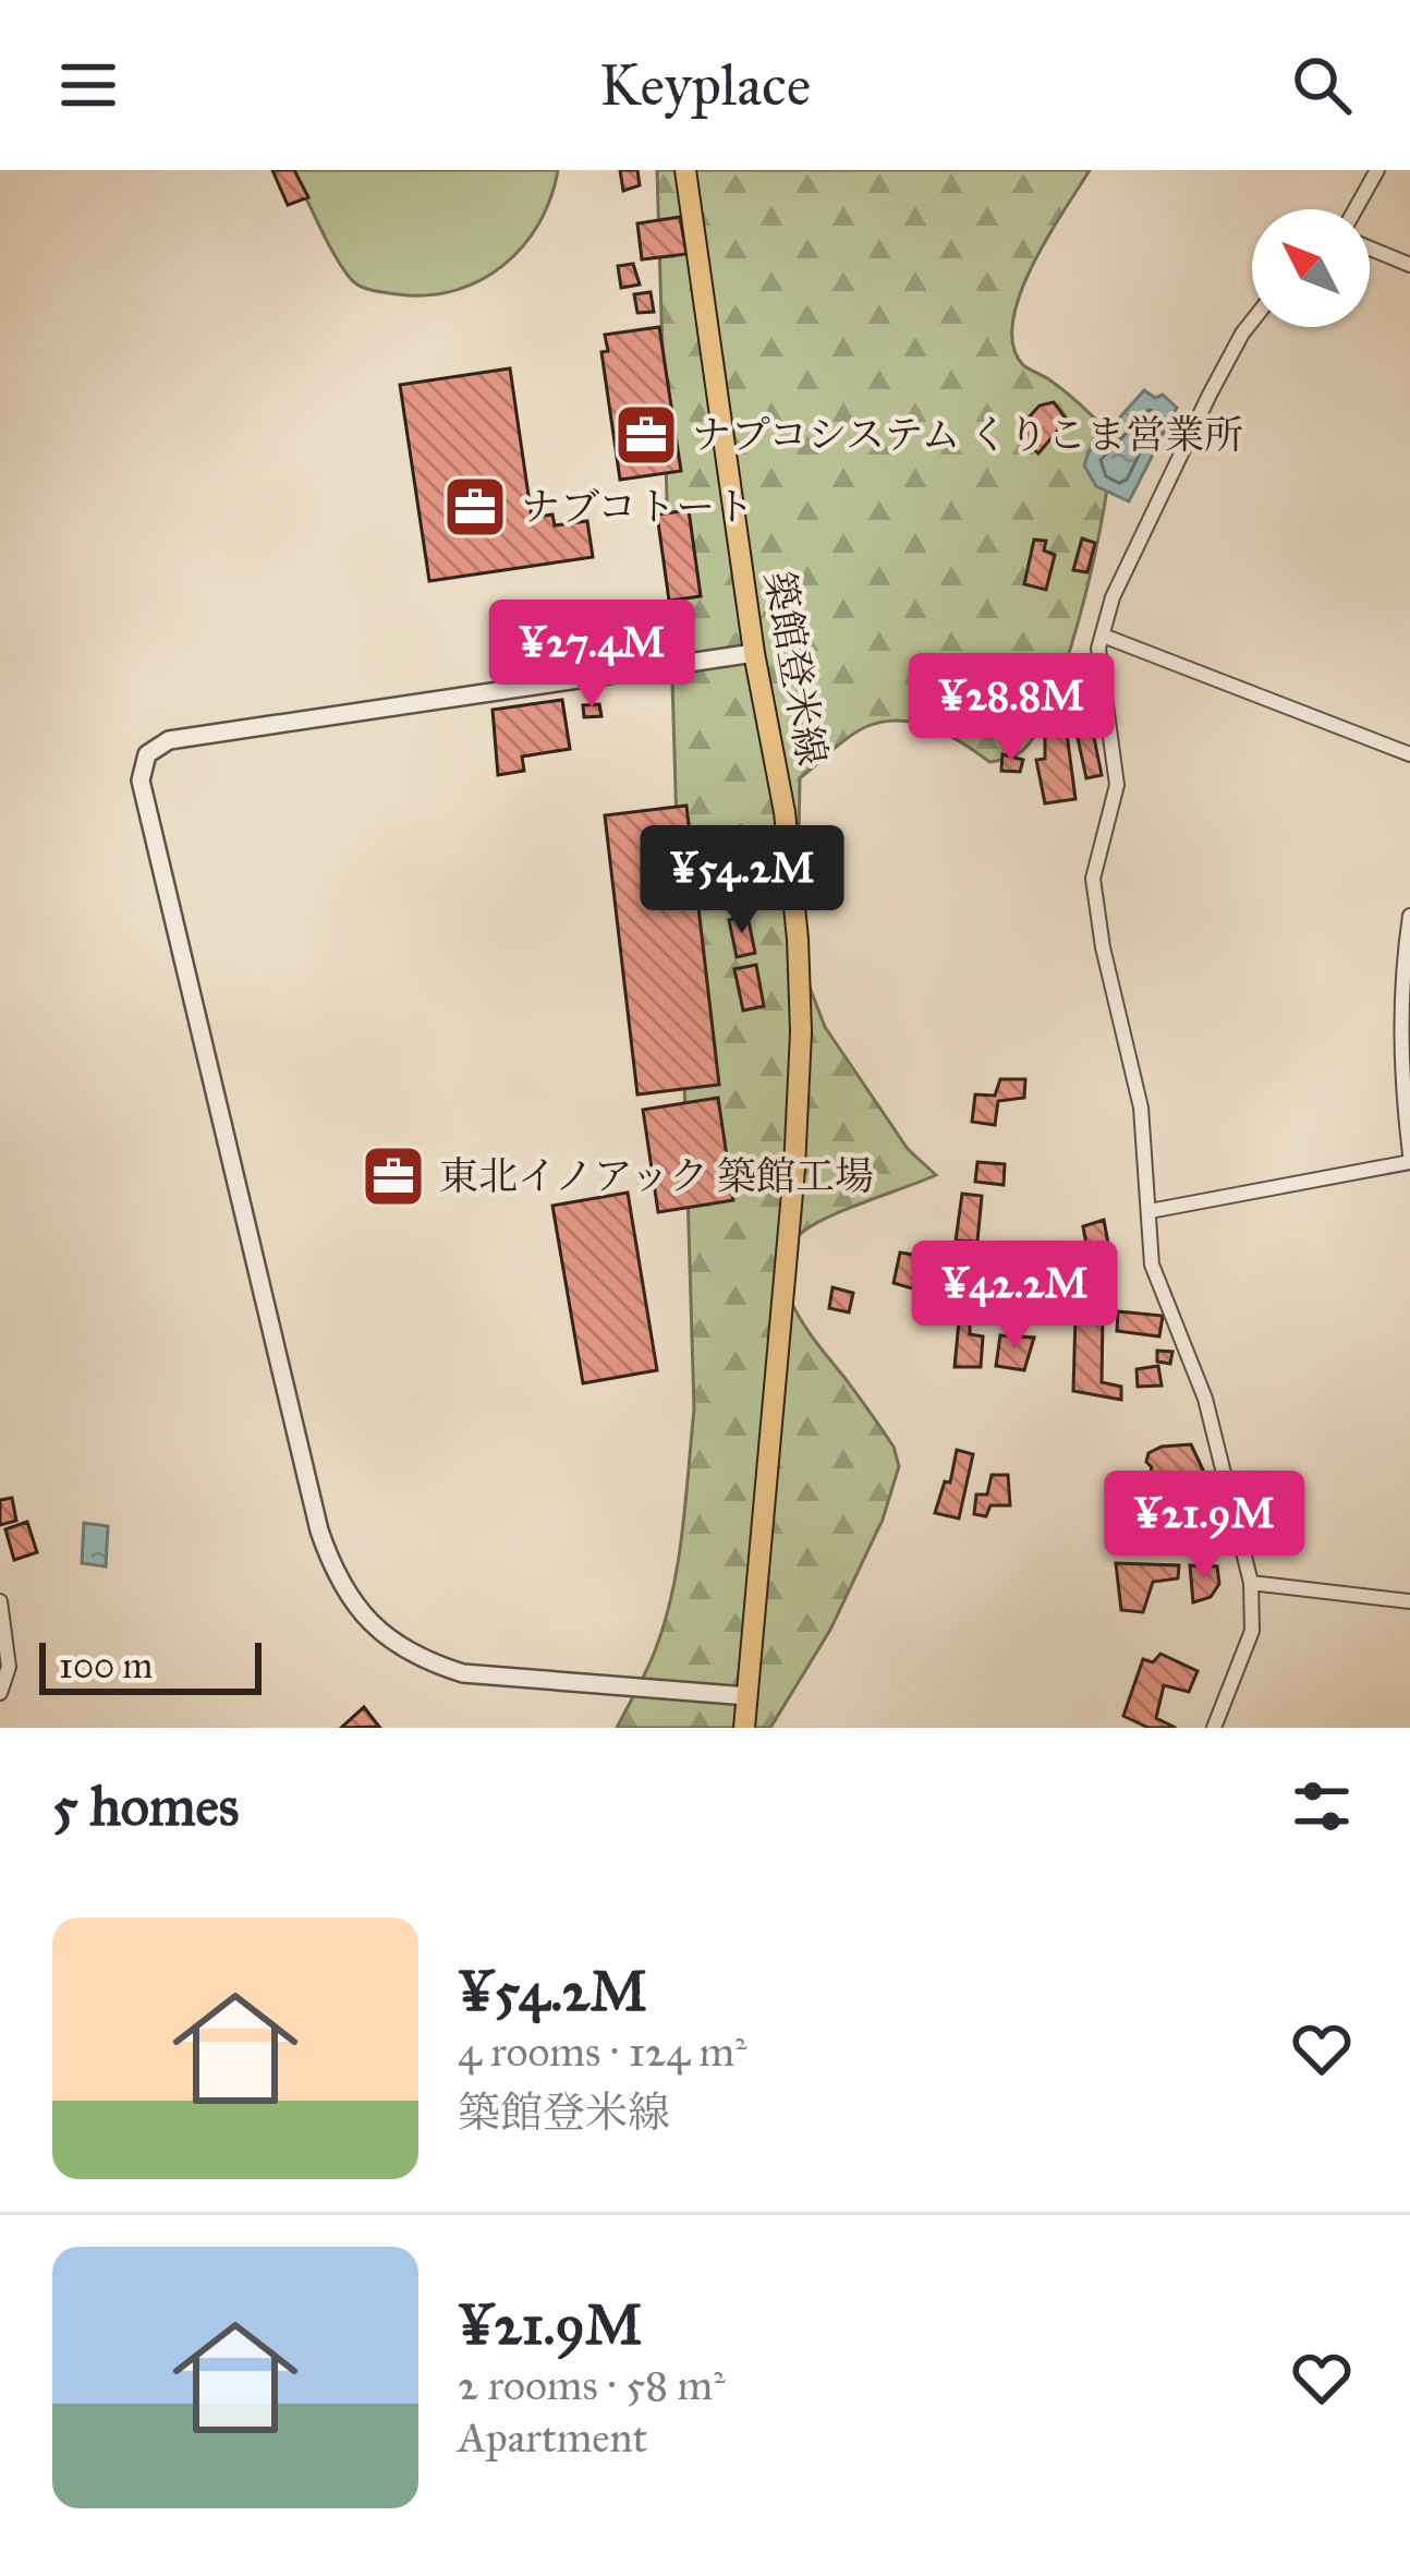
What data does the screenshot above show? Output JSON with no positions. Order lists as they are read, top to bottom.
{
  "streets": {
    "main road": ["築館登米線"]
  },
  "places": {
    "office": ["ナプコシステム くりこま営業所", "ナブコトート", "東北イノアック 築館工場"]
  },
  "scale_bar": "100 m",
  "north": "top left",
  "page": {
    "header": "Keyplace",
    "price": [
      "¥27.4M",
      "¥28.8M",
      "¥54.2M",
      "¥42.2M",
      "¥21.9M"
    ],
    "scale": "100 m",
    "heading": "5 homes",
    "list": [
      {
        "name": "¥54.2M",
        "note": "4 rooms · 124 m² · 築館登米線"
      },
      {
        "name": "¥21.9M",
        "note": "2 rooms · 58 m² · Apartment"
      }
    ]
  }
}
